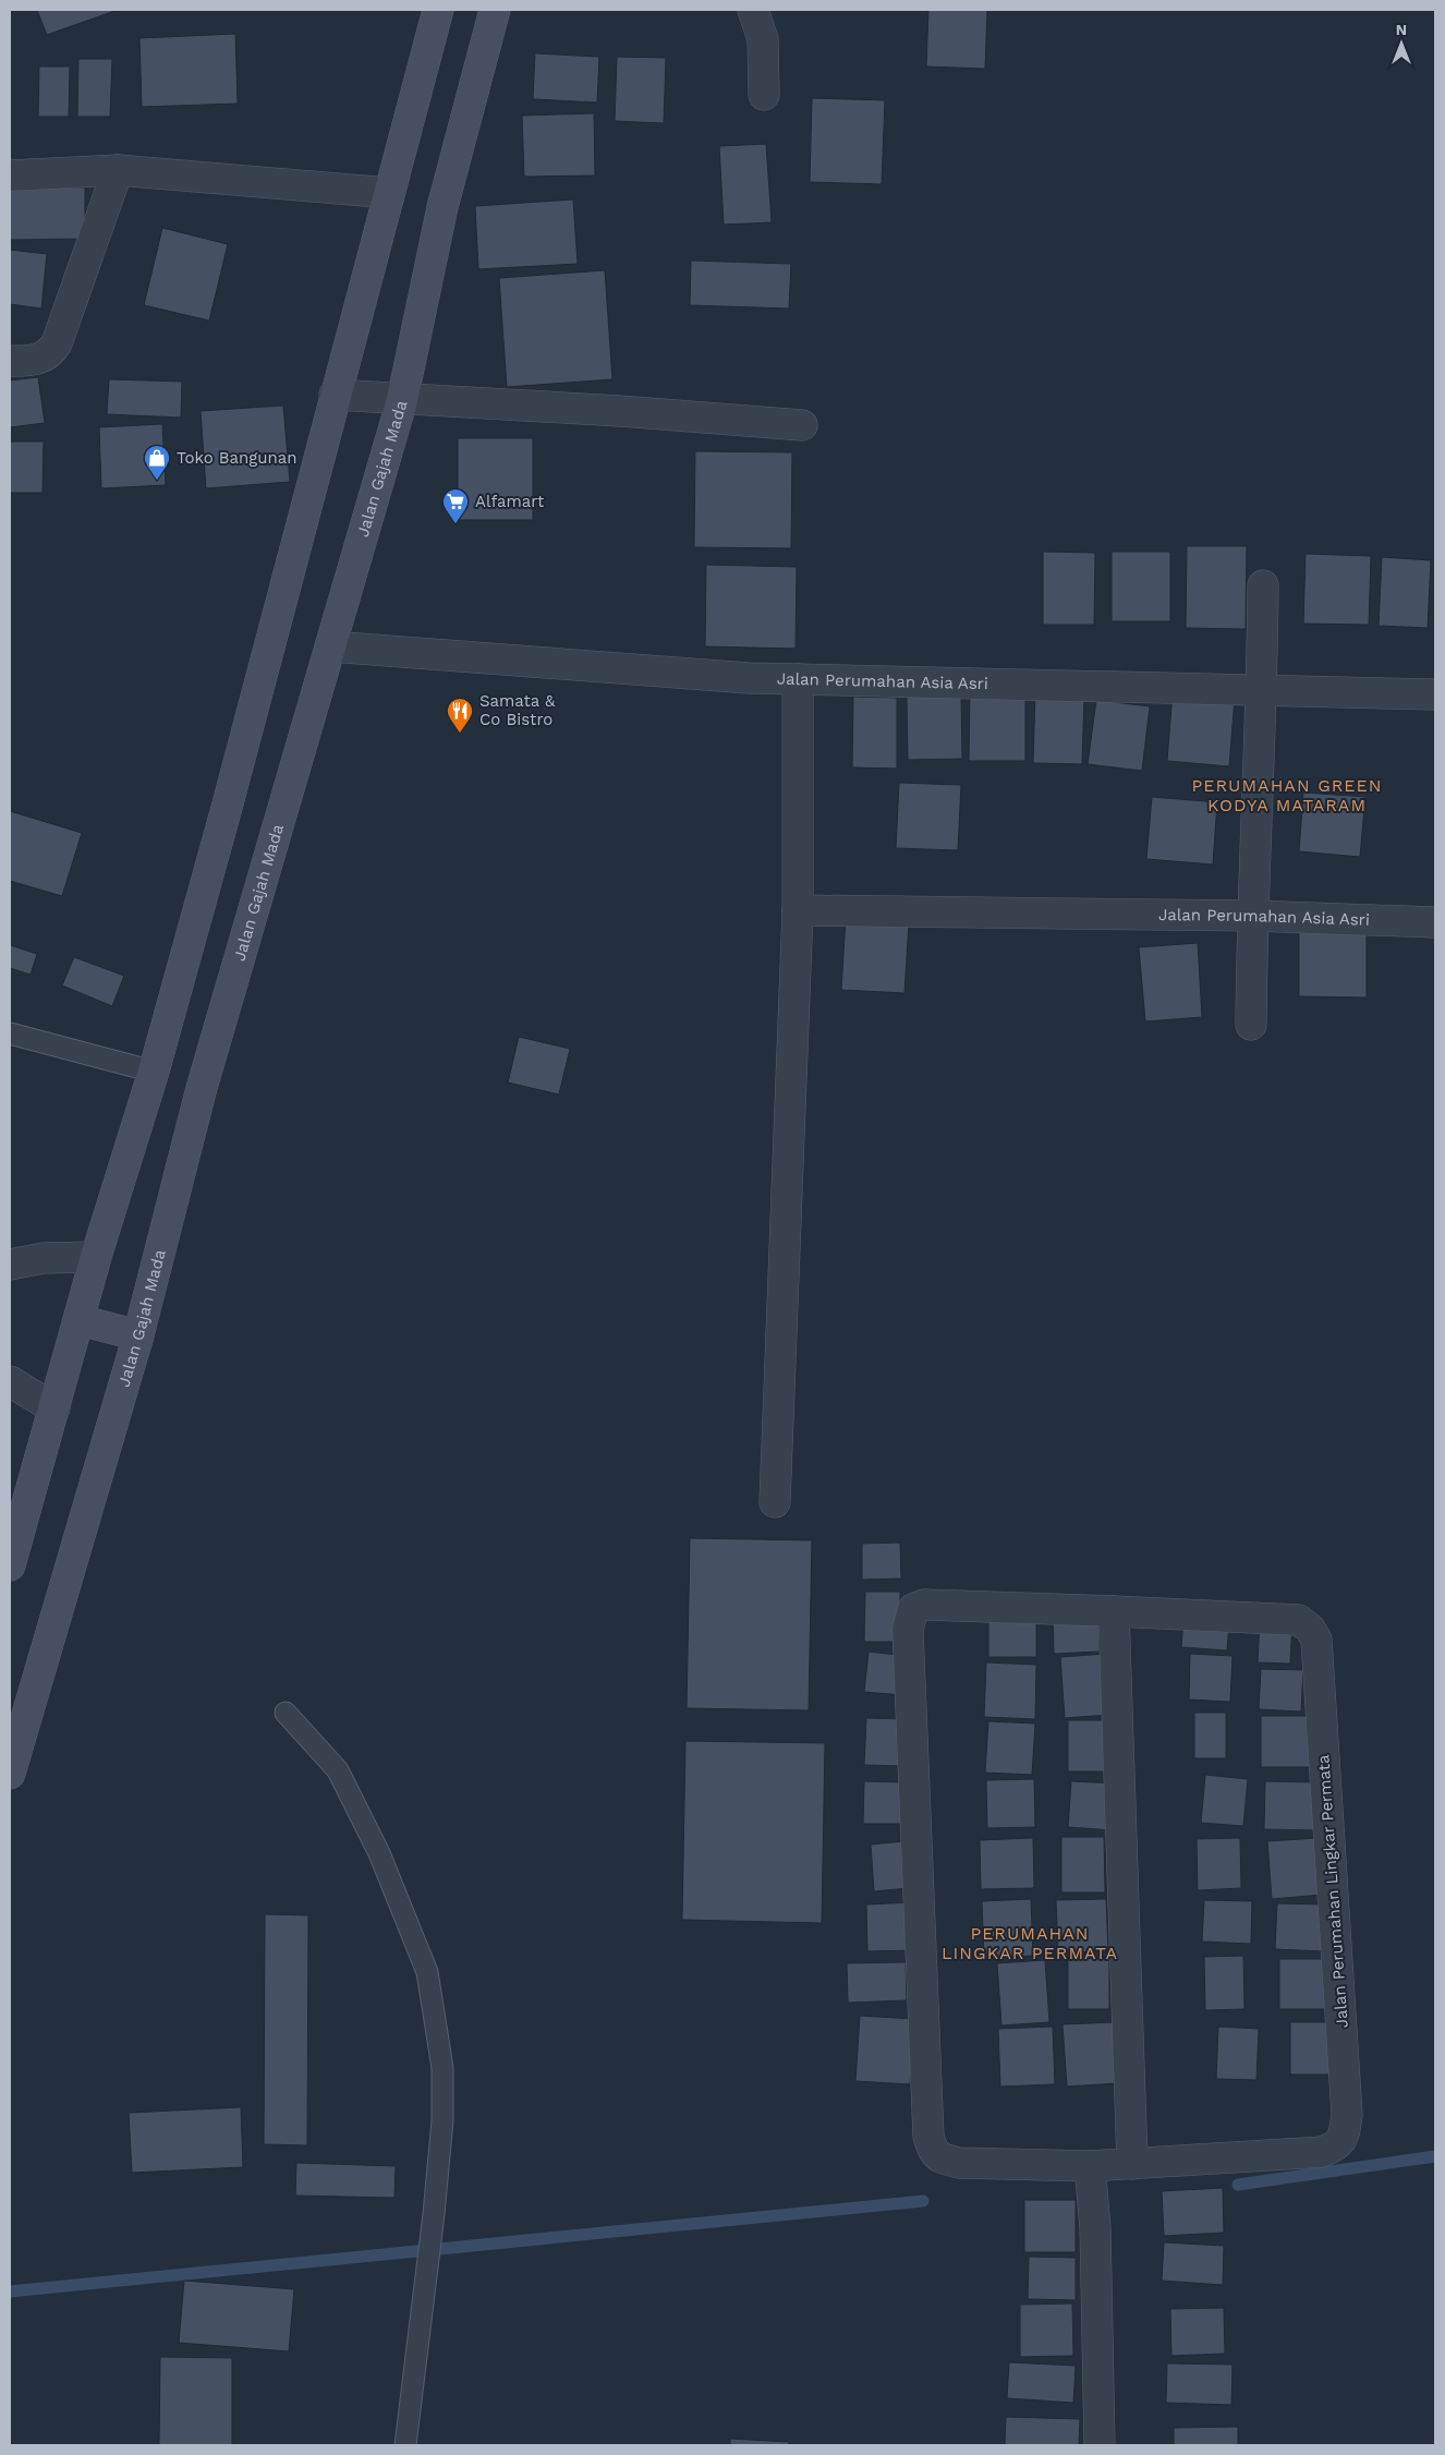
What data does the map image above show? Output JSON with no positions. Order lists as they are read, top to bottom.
{
  "streets": {
    "main road": ["Jalan Gajah Mada"],
    "street": ["Jalan Perumahan Asia Asri", "Jalan Perumahan Lingkar Permata"]
  },
  "crossings": [
    ["Jalan Gajah Mada", "Jalan Perumahan Asia Asri"]
  ],
  "districts": ["PERUMAHAN GREEN KODYA MATARAM", "PERUMAHAN LINGKAR PERMATA"],
  "places": {
    "shop": ["Toko Bangunan"],
    "supermarket": ["Alfamart"],
    "restaurant": ["Samata & Co Bistro"]
  },
  "north": "top"
}
